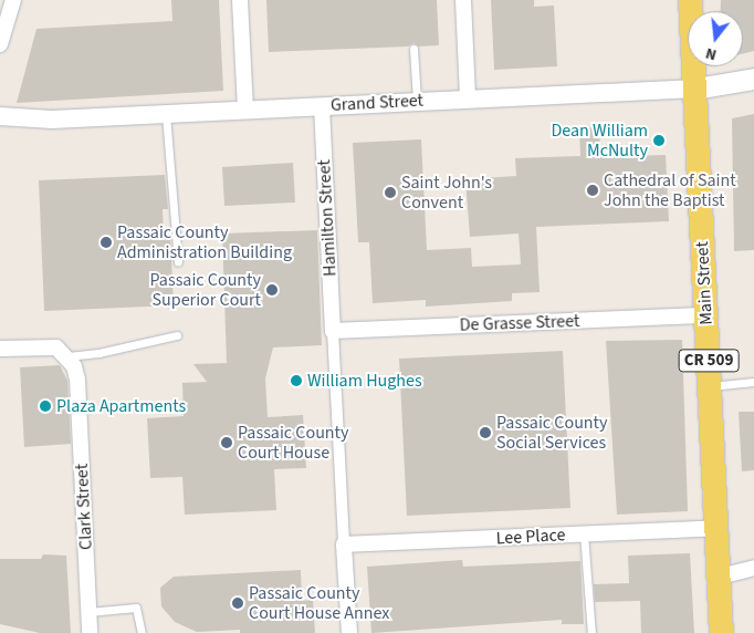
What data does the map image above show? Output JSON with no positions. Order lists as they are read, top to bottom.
{
  "streets": {
    "main road": ["Grand Street", "Main Street", "CR 509"],
    "street": [
      "Hamilton Street",
      "De Grasse Street",
      "Clark Street",
      "Lee Place"
    ]
  },
  "crossings": [
    ["Grand Street", "Hamilton Street"],
    ["Grand Street", "Main Street"],
    ["Hamilton Street", "De Grasse Street"],
    ["Main Street", "De Grasse Street"],
    ["Main Street", "Lee Place"]
  ],
  "places": [
    "Dean William McNulty",
    "Cathedral of Saint John the Baptist",
    "Saint John's Convent",
    "Passaic County Administration Building",
    "Passaic County Superior Court",
    "William Hughes",
    "Plaza Apartments",
    "Passaic County Social Services",
    "Passaic County Court House",
    "Passaic County Court House Annex"
  ],
  "north": "bottom"
}
